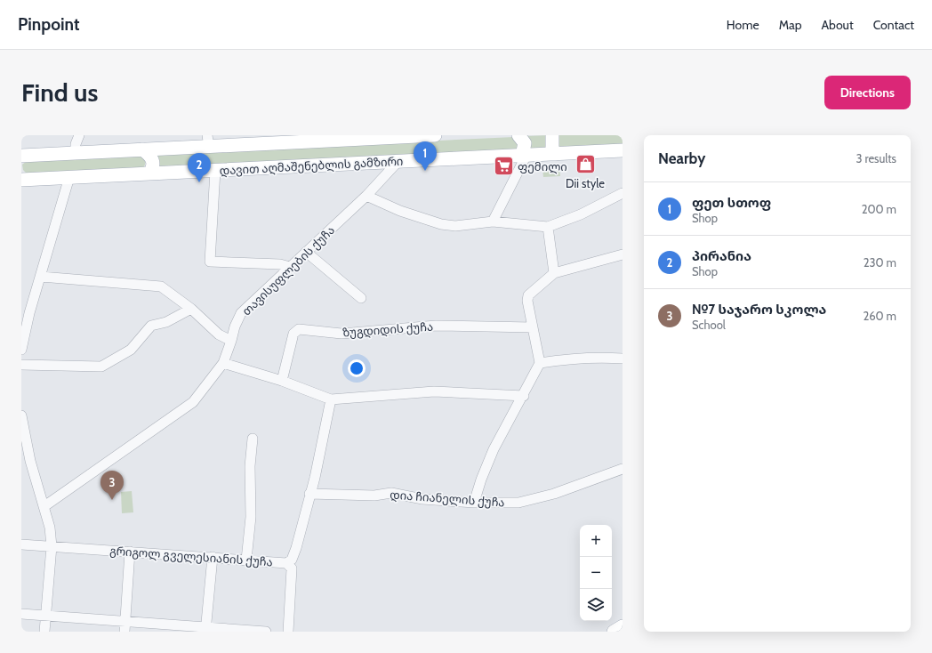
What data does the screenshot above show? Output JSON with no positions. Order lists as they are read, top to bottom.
{
  "streets": {
    "main road": ["დავით აღმაშენებლის გამზირი"],
    "street": [
      "თავისუფლების ქუჩა",
      "ზუგდიდის ქუჩა",
      "დია ჩიანელის ქუჩა",
      "გრიგოლ გველესიანის ქუჩა"
    ]
  },
  "crossings": [
    ["დავით აღმაშენებლის გამზირი", "თავისუფლების ქუჩა"],
    ["დია ჩიანელის ქუჩა", "გრიგოლ გველესიანის ქუჩა"]
  ],
  "places": {
    "shop": ["Dii style"],
    "supermarket": ["ფემილი"]
  },
  "page": {
    "header": "Pinpoint",
    "nav": [
      "Home",
      "Map",
      "About",
      "Contact"
    ],
    "buttons": "Directions",
    "title": "Find us",
    "heading": ["Nearby", "3 results"],
    "pins": ["1", "2", "3"],
    "list": [
      {
        "mark": "1",
        "name": "ფეთ სთოფ",
        "note": "Shop",
        "value": "200 m"
      },
      {
        "mark": "2",
        "name": "პირანია",
        "note": "Shop",
        "value": "230 m"
      },
      {
        "mark": "3",
        "name": "№7 საჯარო სკოლა",
        "note": "School",
        "value": "260 m"
      }
    ],
    "map_buttons": ["+", "−"]
  }
}
